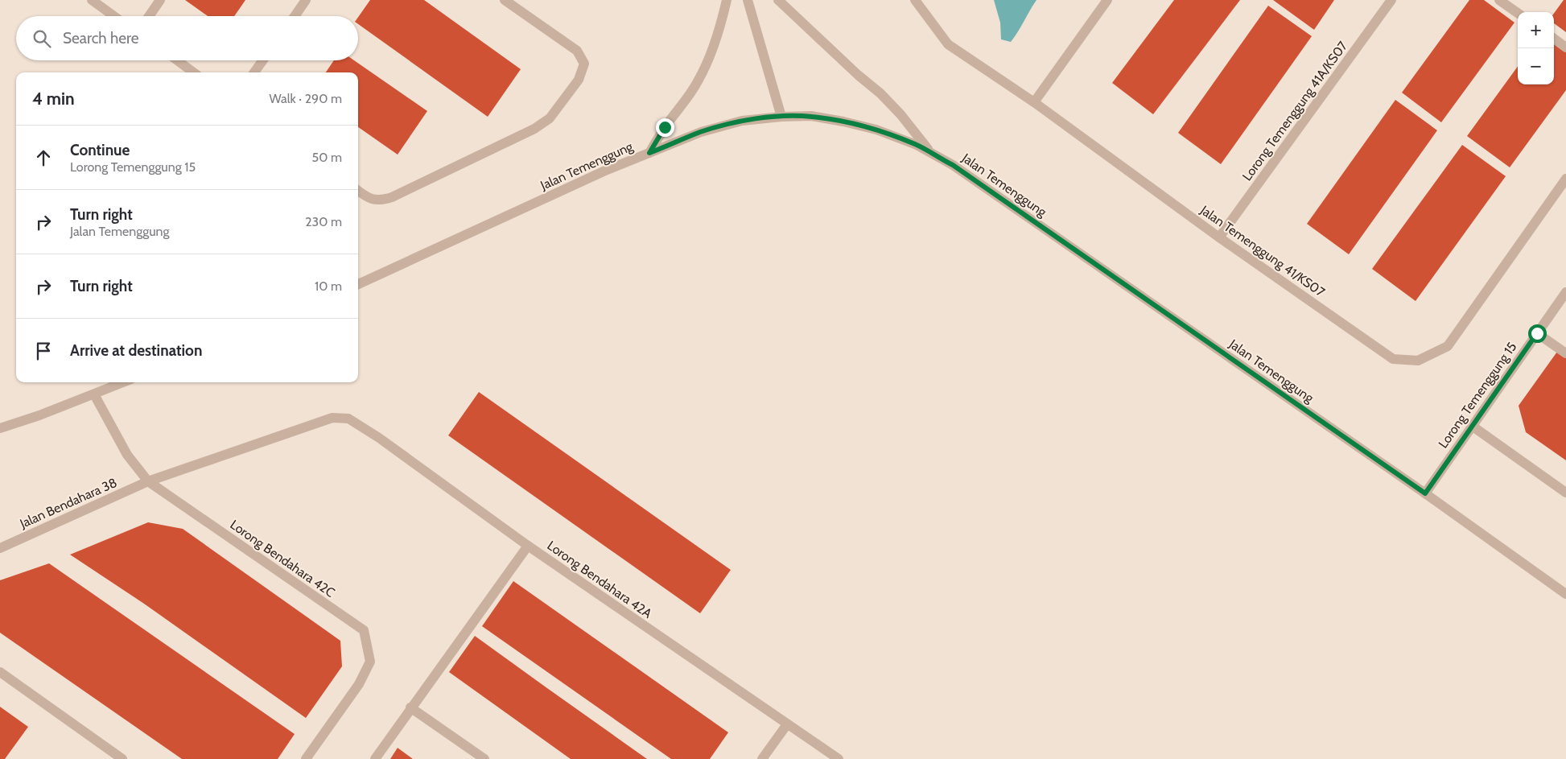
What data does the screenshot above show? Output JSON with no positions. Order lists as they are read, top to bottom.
{
  "streets": {
    "street": [
      "Lorong Temenggung 41A/KS07",
      "Jalan Temenggung",
      "Jalan Temenggung 41/KS07",
      "Lorong Temenggung 15",
      "Jalan Bendahara 38",
      "Lorong Bendahara 42C",
      "Lorong Bendahara 42A"
    ]
  },
  "crossings": [
    ["Lorong Temenggung 41A/KS07", "Jalan Temenggung 41/KS07"],
    ["Jalan Temenggung", "Lorong Temenggung 15"],
    ["Jalan Bendahara 38", "Lorong Bendahara 42C"],
    ["Jalan Bendahara 38", "Lorong Bendahara 42A"]
  ],
  "page": {
    "map_buttons": ["+", "−"],
    "search": "Search here",
    "heading": ["4 min", "Walk · 290 m"],
    "list": [
      ["Continue", "Lorong Temenggung 15", "50 m"],
      ["Turn right", "Jalan Temenggung", "230 m"],
      ["Turn right", "10 m"],
      "Arrive at destination"
    ]
  }
}
